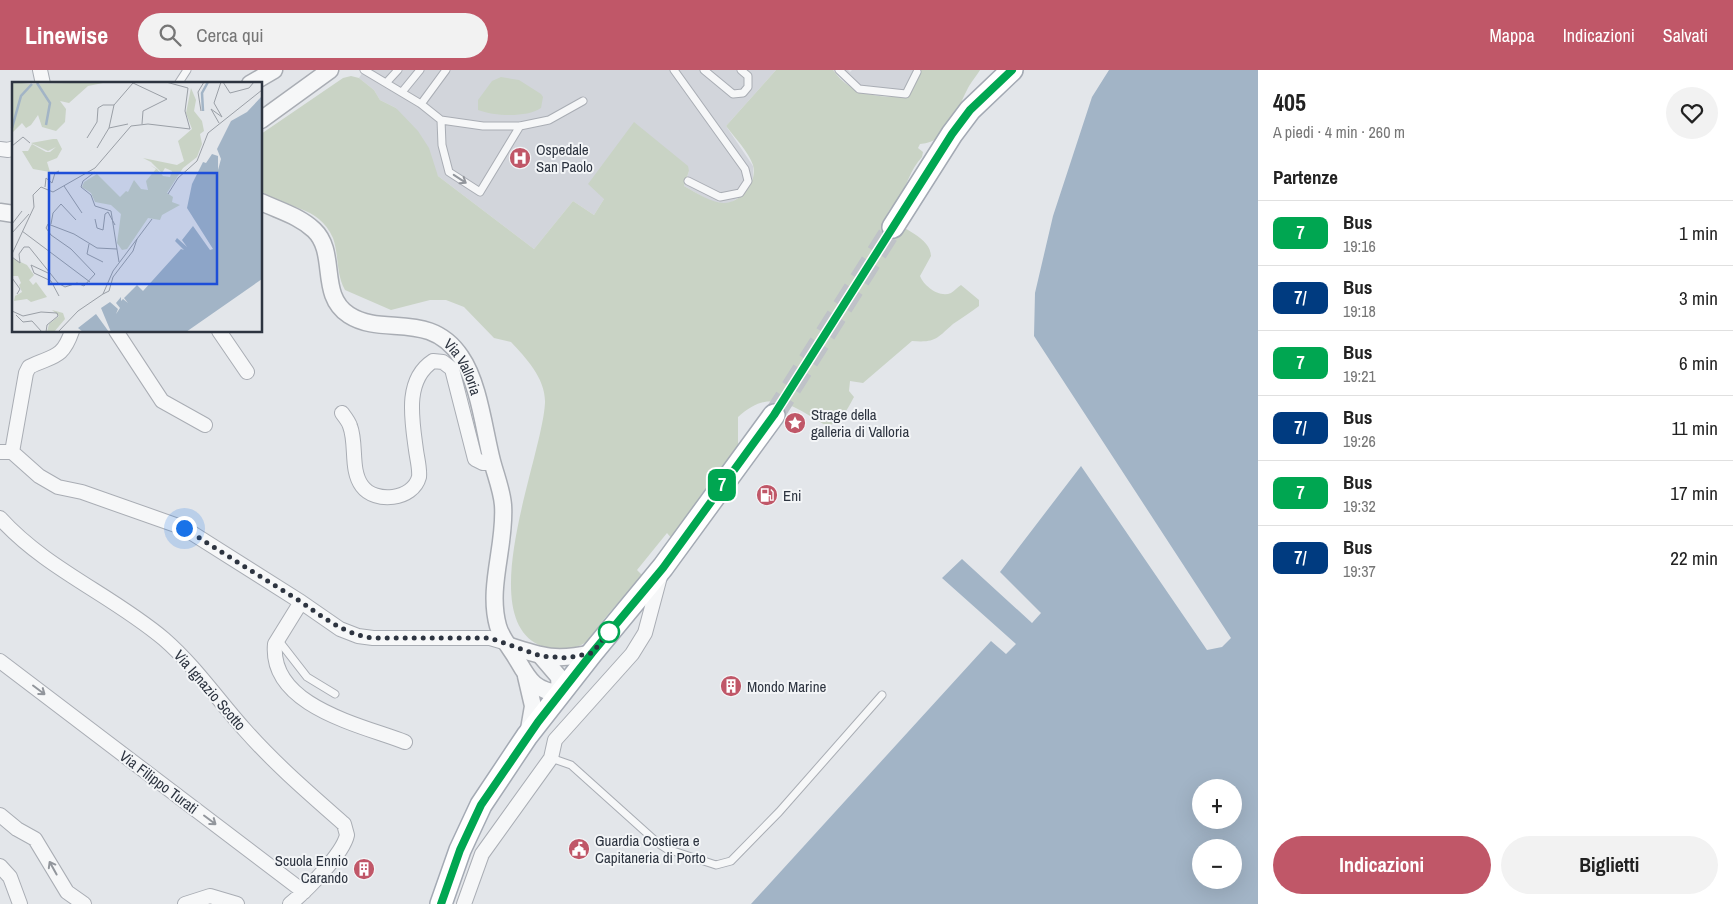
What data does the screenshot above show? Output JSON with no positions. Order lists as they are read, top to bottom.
{
  "streets": {
    "street": ["Via Valloria", "Via Ignazio Scotto", "Via Filippo Turati"]
  },
  "crossings": [
    ["Via Ignazio Scotto", "Via Filippo Turati"]
  ],
  "one_way": ["Via Filippo Turati"],
  "places": {
    "hospital": ["Ospedale San Paolo"],
    "place": ["Strage della galleria di Valloria"],
    "fuel station": ["Eni"],
    "building": ["Mondo Marine", "Scuola Ennio Carando"],
    "public building": ["Guardia Costiera e Capitaneria di Porto"]
  },
  "lines": ["bus line 7"],
  "page": {
    "header": "Linewise",
    "search": "Cerca qui",
    "nav": ["Mappa", "Indicazioni", "Salvati"],
    "on_map": "7",
    "heading": [
      ["405", "A piedi · 4 min · 260 m"],
      "Partenze"
    ],
    "list": [
      {
        "mark": "7",
        "name": "Bus",
        "note": "19:16",
        "value": "1 min"
      },
      {
        "mark": "7/",
        "name": "Bus",
        "note": "19:18",
        "value": "3 min"
      },
      {
        "mark": "7",
        "name": "Bus",
        "note": "19:21",
        "value": "6 min"
      },
      {
        "mark": "7/",
        "name": "Bus",
        "note": "19:26",
        "value": "11 min"
      },
      {
        "mark": "7",
        "name": "Bus",
        "note": "19:32",
        "value": "17 min"
      },
      {
        "mark": "7/",
        "name": "Bus",
        "note": "19:37",
        "value": "22 min"
      }
    ],
    "map_buttons": ["+", "−"],
    "buttons": ["Indicazioni", "Biglietti"]
  }
}
